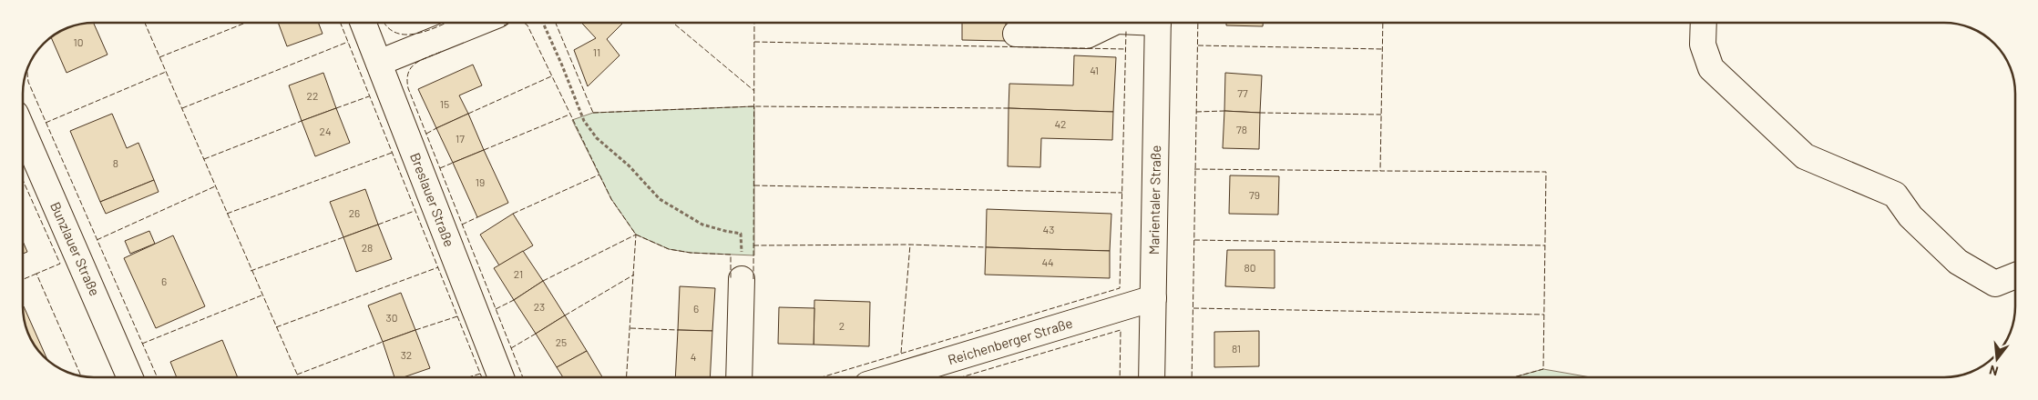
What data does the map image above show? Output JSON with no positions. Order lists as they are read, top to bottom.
{
  "streets": {
    "street": [
      "Breslauer Straße",
      "Marientaler Straße",
      "Bunzlauer Straße",
      "Reichenberger Straße"
    ]
  },
  "crossings": [
    ["Marientaler Straße", "Reichenberger Straße"]
  ],
  "house_numbers": [
    "10",
    "11",
    "41",
    "77",
    "22",
    "15",
    "42",
    "78",
    "24",
    "17",
    "8",
    "19",
    "79",
    "26",
    "43",
    "28",
    "44",
    "80",
    "21",
    "6",
    "23",
    "6",
    "30",
    "2",
    "25",
    "81",
    "32",
    "4"
  ],
  "north": "bottom"
}
